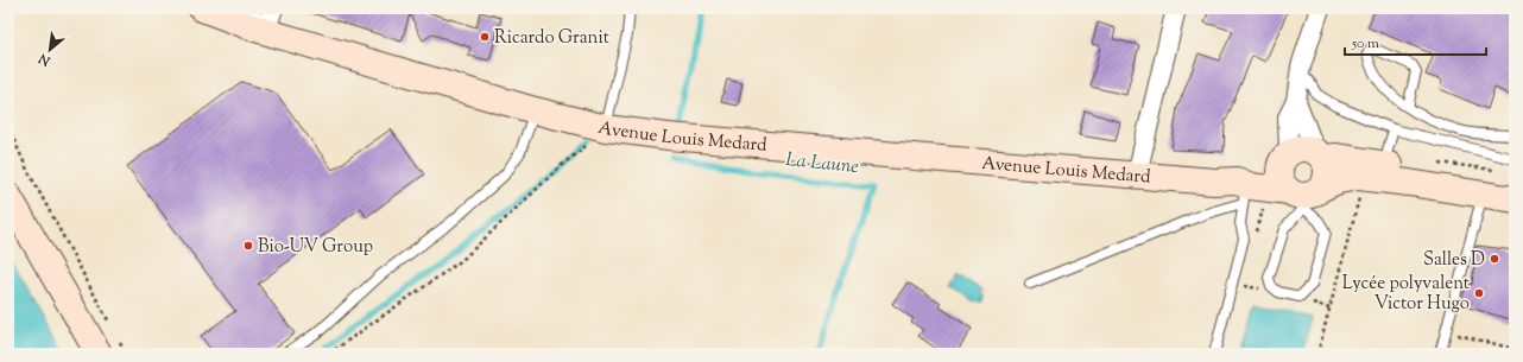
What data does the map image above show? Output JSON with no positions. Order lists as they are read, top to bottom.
{
  "streets": {
    "street": ["Avenue Louis Medard"]
  },
  "water": ["La Laune"],
  "places": [
    "Ricardo Granit",
    "Bio-UV Group",
    "Salles D",
    "Lycée polyvalent Victor Hugo"
  ],
  "scale_bar": "50 m",
  "north": "bottom left"
}
